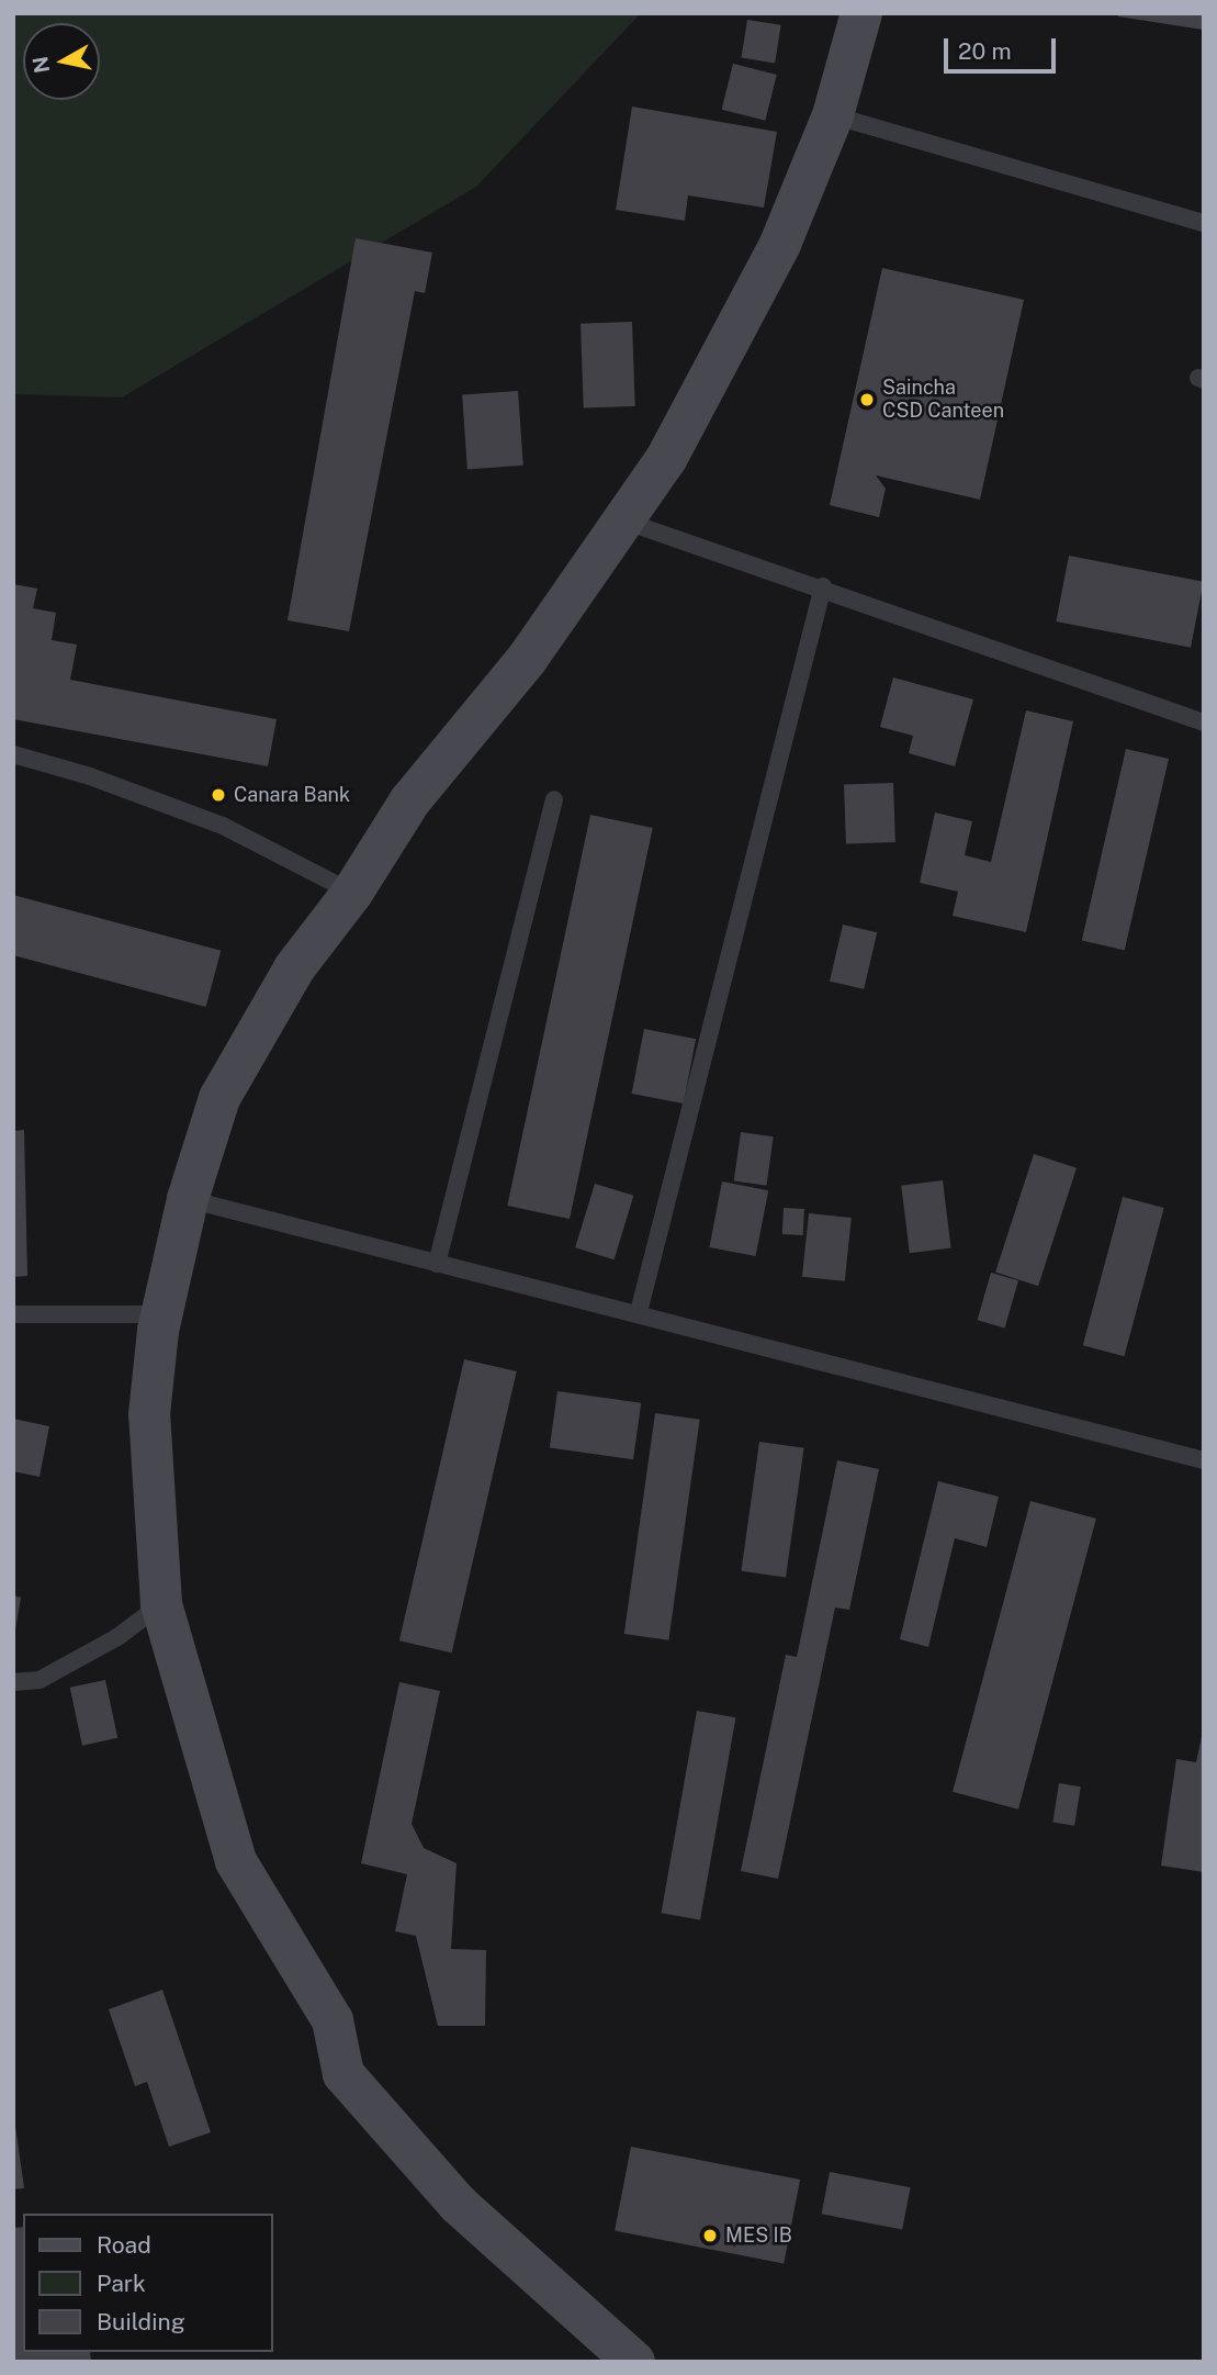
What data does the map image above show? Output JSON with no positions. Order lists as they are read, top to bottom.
{
  "places": ["Saincha CSD Canteen", "Canara Bank", "MES IB"],
  "legend": ["Road", "Park", "Building"],
  "scale_bar": "20 m",
  "north": "left"
}
